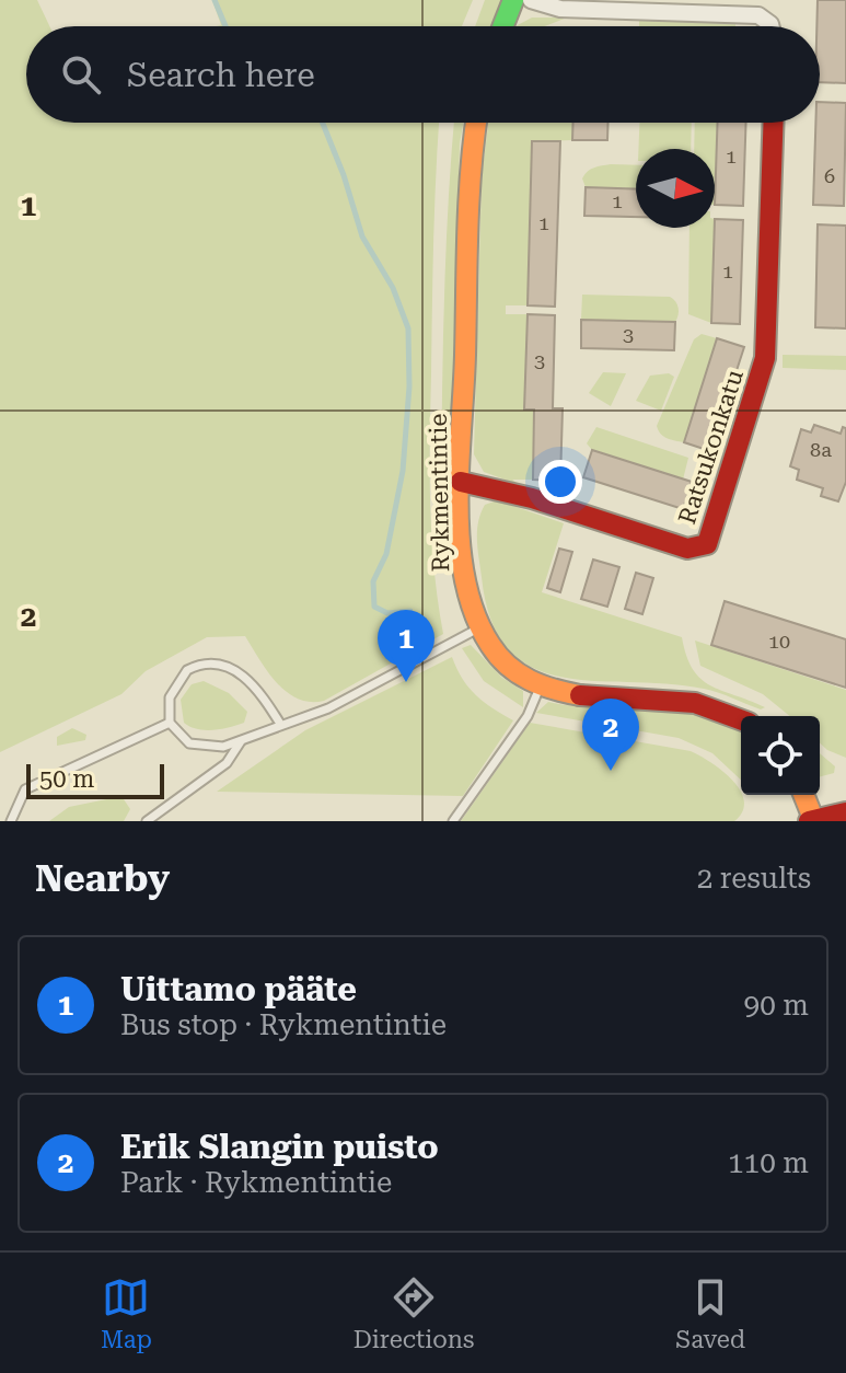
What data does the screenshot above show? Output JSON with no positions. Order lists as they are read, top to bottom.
{
  "streets": {
    "street": ["Ratsukonkatu", "Rykmentintie"]
  },
  "crossings": [
    ["Ratsukonkatu", "Rykmentintie"]
  ],
  "house_numbers": [
    "1",
    "6",
    "1",
    "1",
    "1",
    "3",
    "3",
    "8a",
    "10"
  ],
  "scale_bar": "50 m",
  "north": "right",
  "page": {
    "search": "Search here",
    "pins": ["1", "2"],
    "scale": "50 m",
    "heading": ["Nearby", "2 results"],
    "list": [
      {
        "mark": "1",
        "name": "Uittamo pääte",
        "note": "Bus stop · Rykmentintie",
        "value": "90 m"
      },
      {
        "mark": "2",
        "name": "Erik Slangin puisto",
        "note": "Park · Rykmentintie",
        "value": "110 m"
      }
    ],
    "nav": ["Map", "Directions", "Saved"]
  },
  "grid": {
    "rows": ["1", "2"]
  }
}
